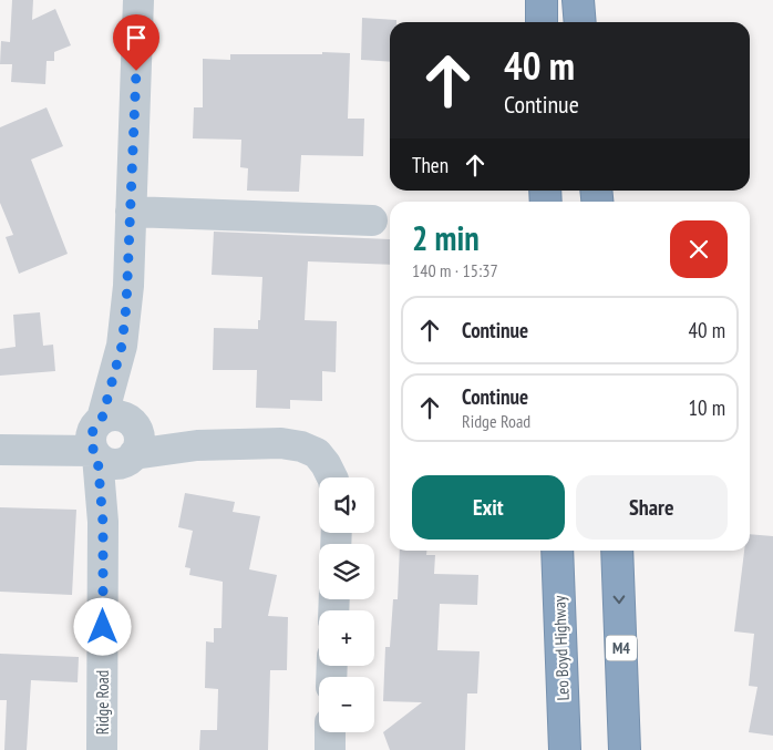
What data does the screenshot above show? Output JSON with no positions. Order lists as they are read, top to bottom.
{
  "streets": {
    "highway": ["Leo Boyd Highway", "M4"],
    "street": ["Ridge Road"]
  },
  "page": {
    "turn": ["40 m", "Continue"],
    "then": "Then",
    "heading": ["2 min", "140 m · 15:37"],
    "list": [
      {
        "name": "Continue",
        "value": "40 m"
      },
      {
        "name": "Continue",
        "note": "Ridge Road",
        "value": "10 m"
      }
    ],
    "buttons": ["Exit", "Share"],
    "map_buttons": ["+", "−"]
  }
}
